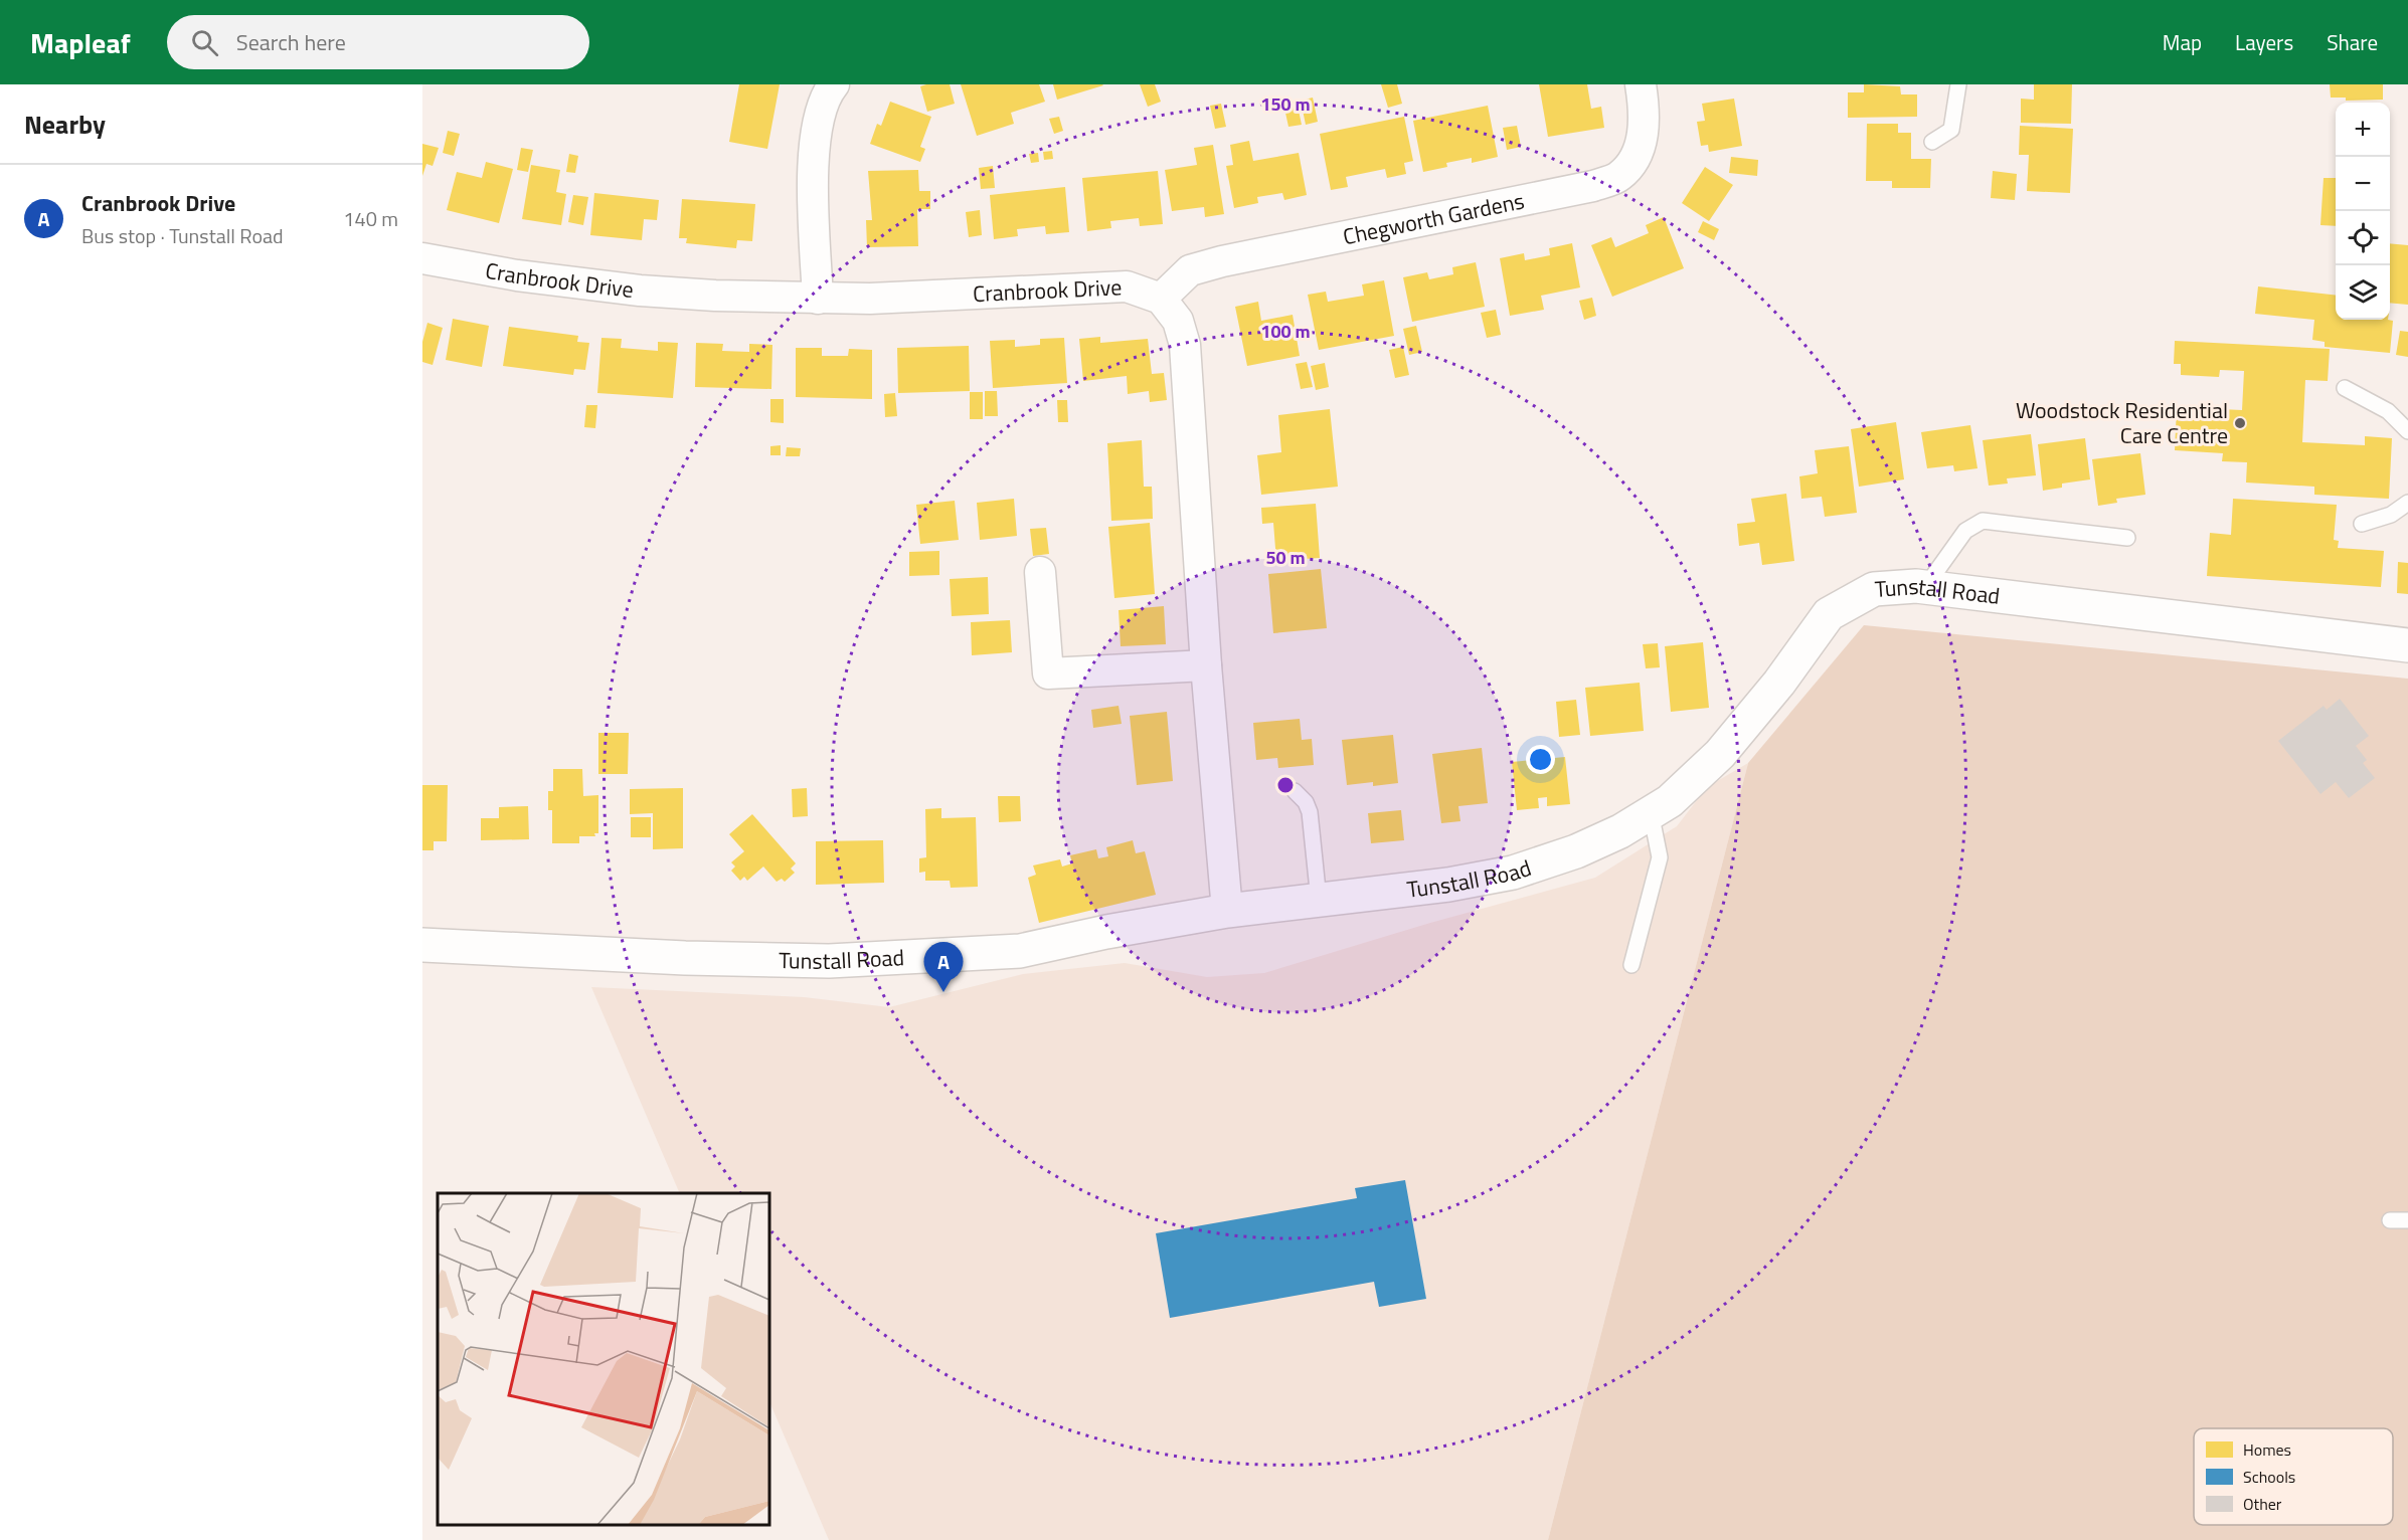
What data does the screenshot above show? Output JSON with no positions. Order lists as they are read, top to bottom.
{
  "streets": {
    "street": ["Chegworth Gardens", "Cranbrook Drive", "Tunstall Road"]
  },
  "crossings": [
    ["Chegworth Gardens", "Cranbrook Drive"]
  ],
  "places": ["Woodstock Residential Care Centre"],
  "legend": ["Homes", "Schools", "Other"],
  "page": {
    "header": "Mapleaf",
    "search": "Search here",
    "nav": ["Map", "Layers", "Share"],
    "heading": "Nearby",
    "map_buttons": ["+", "−"],
    "list": [
      {
        "mark": "A",
        "name": "Cranbrook Drive",
        "note": "Bus stop · Tunstall Road",
        "value": "140 m"
      }
    ],
    "pins": "A"
  },
  "rings": ["150 m", "100 m", "50 m"]
}
